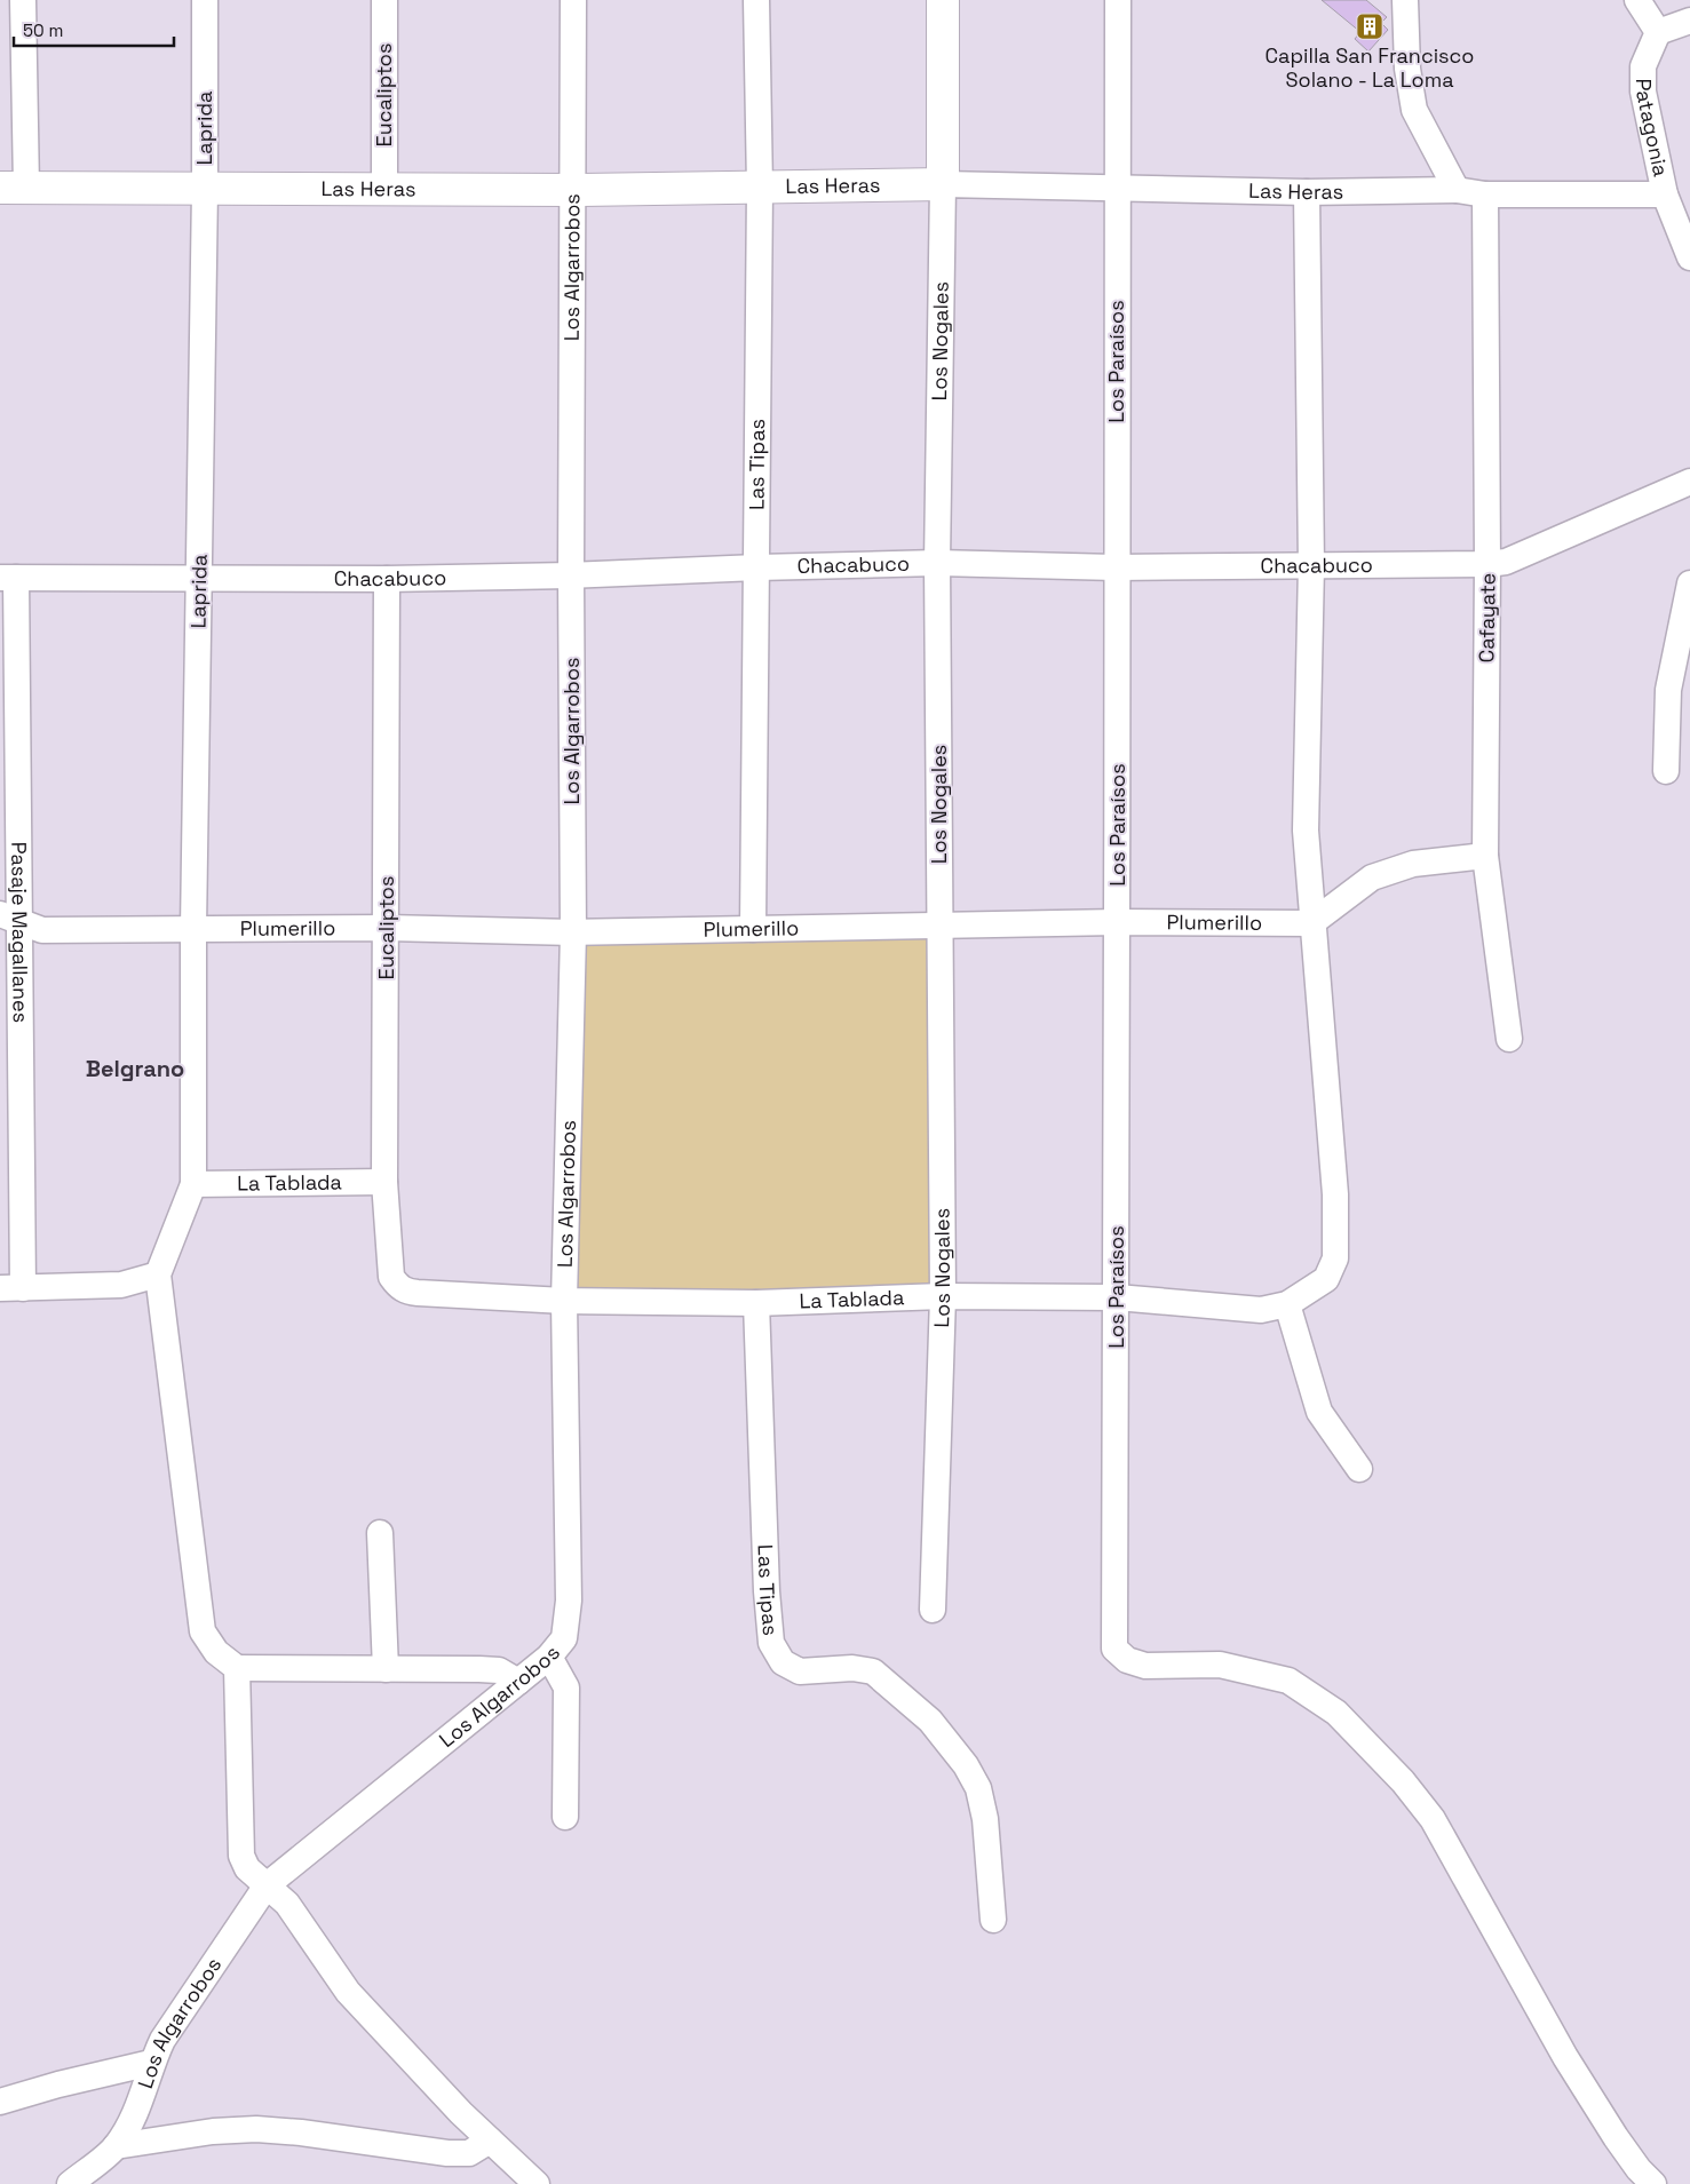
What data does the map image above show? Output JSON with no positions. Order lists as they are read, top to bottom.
{
  "streets": {
    "street": [
      "Eucaliptos",
      "Patagonia",
      "Laprida",
      "Las Heras",
      "Los Algarrobos",
      "Los Nogales",
      "Los Paraísos",
      "Las Tipas",
      "Chacabuco",
      "Cafayate",
      "Plumerillo",
      "Pasaje Magallanes",
      "La Tablada"
    ]
  },
  "crossings": [
    ["Eucaliptos", "Las Heras"],
    ["Eucaliptos", "Chacabuco"],
    ["Eucaliptos", "Plumerillo"],
    ["Eucaliptos", "La Tablada"],
    ["Patagonia", "Las Heras"],
    ["Laprida", "Las Heras"],
    ["Laprida", "Chacabuco"],
    ["Laprida", "Plumerillo"],
    ["Laprida", "La Tablada"],
    ["Las Heras", "Los Algarrobos"],
    ["Las Heras", "Los Nogales"],
    ["Las Heras", "Los Paraísos"],
    ["Las Heras", "Las Tipas"],
    ["Las Heras", "Cafayate"],
    ["Las Heras", "La Tablada"],
    ["Los Algarrobos", "Chacabuco"],
    ["Los Algarrobos", "Plumerillo"],
    ["Los Algarrobos", "La Tablada"],
    ["Los Nogales", "Chacabuco"],
    ["Los Nogales", "Plumerillo"],
    ["Los Nogales", "La Tablada"],
    ["Los Paraísos", "Chacabuco"],
    ["Los Paraísos", "Plumerillo"],
    ["Los Paraísos", "La Tablada"],
    ["Las Tipas", "Chacabuco"],
    ["Las Tipas", "Plumerillo"],
    ["Las Tipas", "La Tablada"],
    ["Chacabuco", "Cafayate"],
    ["Chacabuco", "Pasaje Magallanes"],
    ["Chacabuco", "La Tablada"],
    ["Plumerillo", "Pasaje Magallanes"],
    ["Plumerillo", "La Tablada"]
  ],
  "districts": ["Belgrano"],
  "places": {
    "building": ["Capilla San Francisco Solano - La Loma"]
  },
  "scale_bar": "50 m"
}
